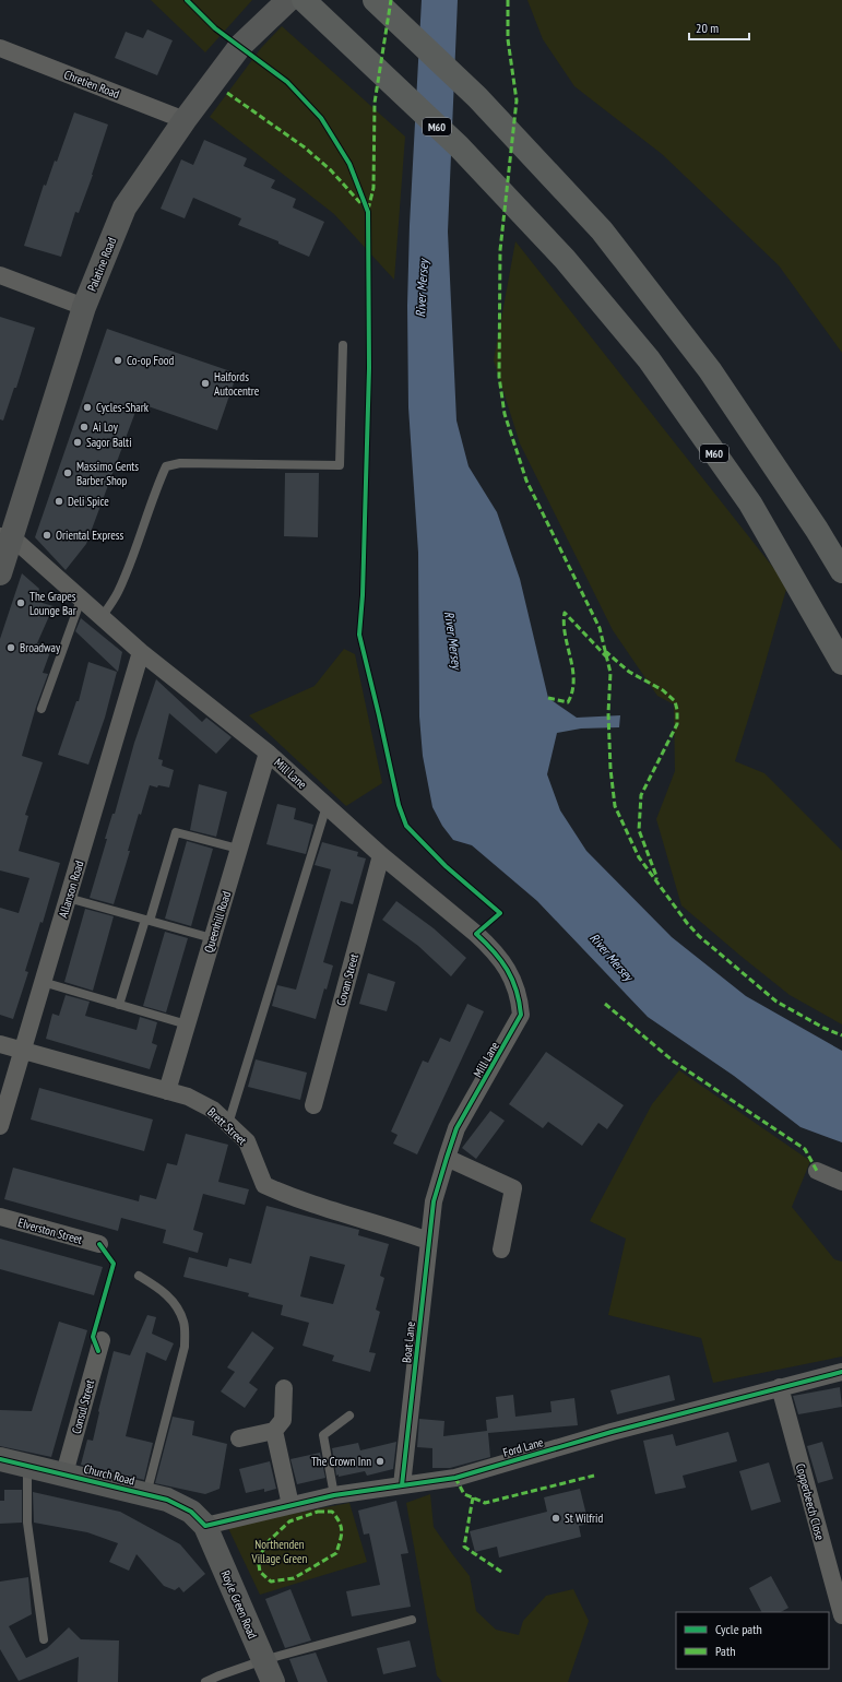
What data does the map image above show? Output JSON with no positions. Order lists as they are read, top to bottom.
{
  "streets": {
    "highway": ["M60"],
    "main road": ["Palatine Road", "Church Road", "Royle Green Road"],
    "street": [
      "Chretien Road",
      "Mill Lane",
      "Allanson Road",
      "Queenhill Road",
      "Govan Street",
      "Brett Street",
      "Elverston Street",
      "Boat Lane",
      "Consul Street",
      "Ford Lane",
      "Copperbeech Close"
    ]
  },
  "crossings": [
    ["Chretien Road", "Palatine Road"],
    ["Palatine Road", "Mill Lane"],
    ["Mill Lane", "Allanson Road"],
    ["Mill Lane", "Queenhill Road"],
    ["Mill Lane", "Govan Street"],
    ["Mill Lane", "Boat Lane"],
    ["Allanson Road", "Brett Street"],
    ["Queenhill Road", "Brett Street"],
    ["Brett Street", "Boat Lane"],
    ["Boat Lane", "Ford Lane"],
    ["Consul Street", "Church Road"],
    ["Ford Lane", "Church Road"],
    ["Ford Lane", "Copperbeech Close"],
    ["Ford Lane", "Royle Green Road"],
    ["Church Road", "Royle Green Road"]
  ],
  "water": ["River Mersey"],
  "parks": ["Northenden Village Green"],
  "places": [
    "Co-op Food",
    "Halfords Autocentre",
    "Cycles-Shark",
    "Ai Loy",
    "Sagor Balti",
    "Massimo Gents Barber Shop",
    "Deli Spice",
    "Oriental Express",
    "The Grapes Lounge Bar",
    "Broadway",
    "The Crown Inn",
    "St Wilfrid"
  ],
  "legend": ["Cycle path", "Path"],
  "scale_bar": "20 m"
}
